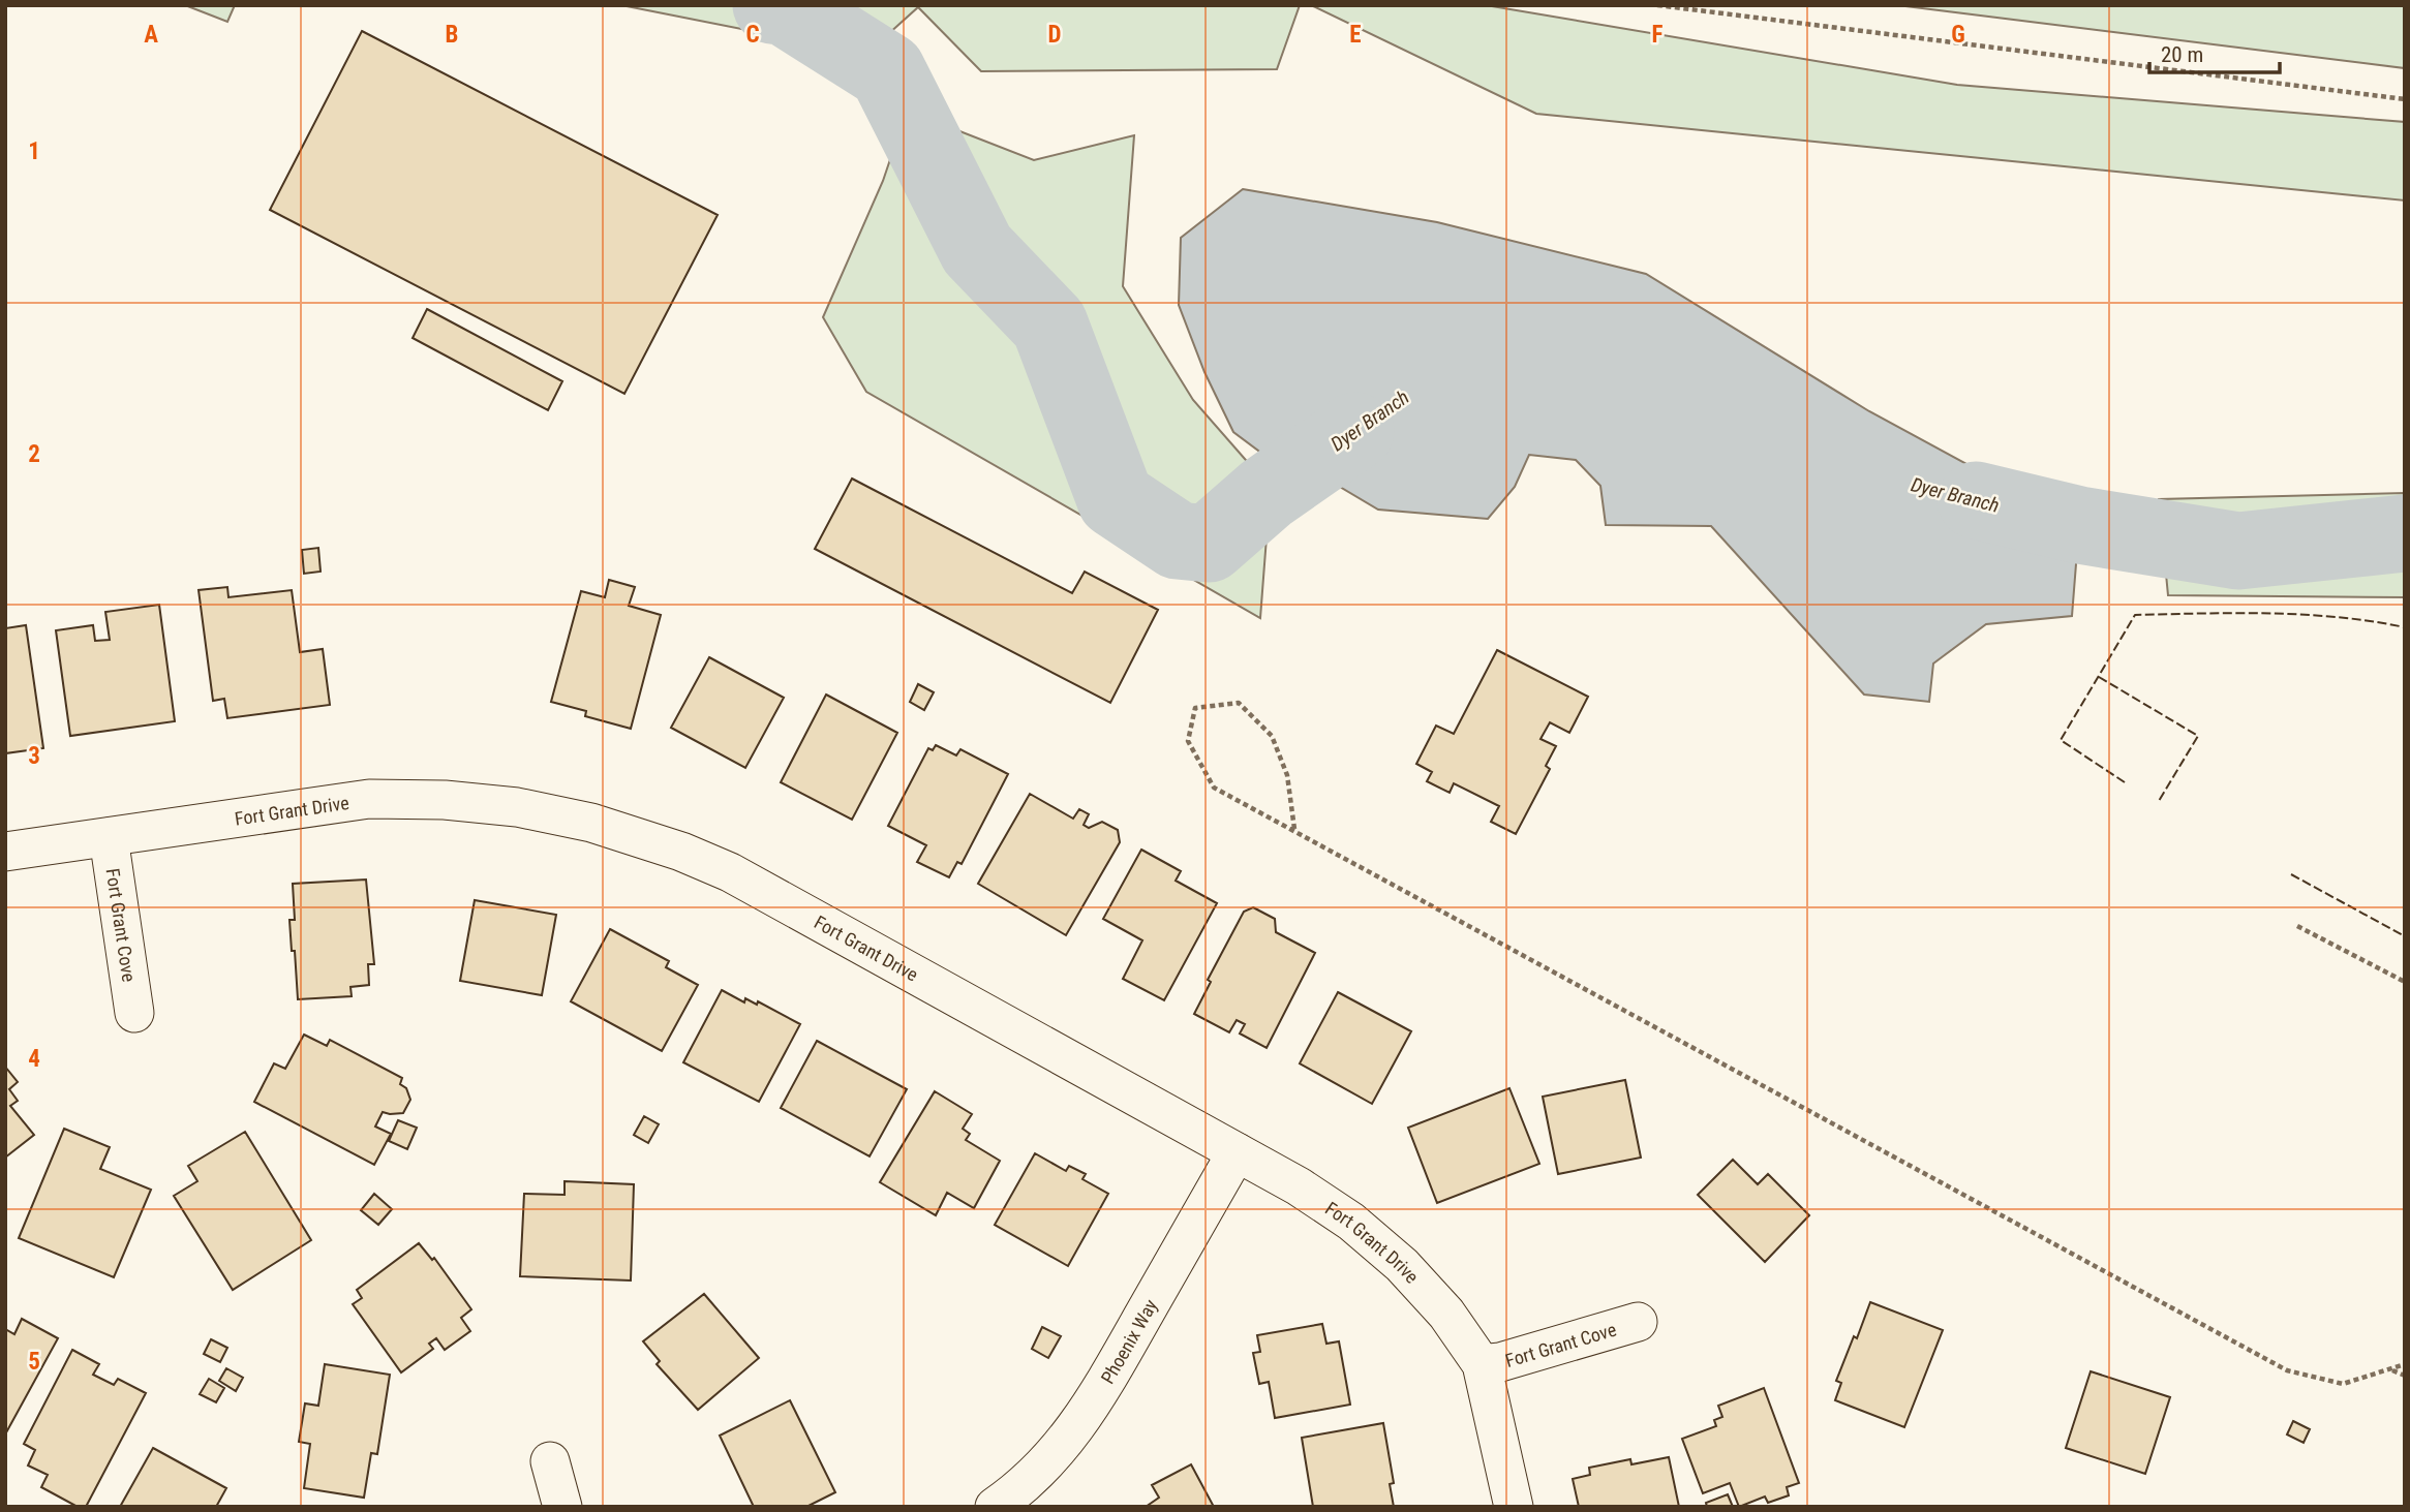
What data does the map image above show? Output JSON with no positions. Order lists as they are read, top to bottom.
{
  "streets": {
    "street": ["Fort Grant Drive", "Fort Grant Cove", "Phoenix Way"]
  },
  "crossings": [
    ["Fort Grant Drive", "Fort Grant Cove"],
    ["Fort Grant Drive", "Phoenix Way"]
  ],
  "water": ["Dyer Branch"],
  "scale_bar": "20 m",
  "grid": {
    "columns": [
      "A",
      "B",
      "C",
      "D",
      "E",
      "F",
      "G"
    ],
    "rows": [
      "1",
      "2",
      "3",
      "4",
      "5"
    ]
  }
}
